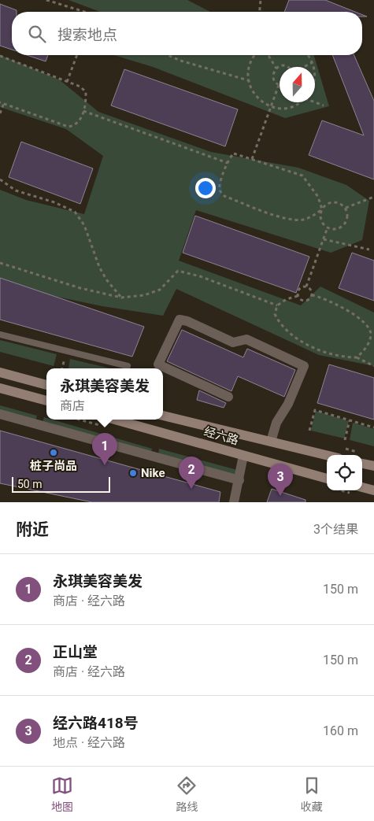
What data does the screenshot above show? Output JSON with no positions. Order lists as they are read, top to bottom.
{
  "streets": {
    "main road": ["经六路"]
  },
  "places": ["桩子尚品", "Nike"],
  "scale_bar": "50 m",
  "north": "top",
  "page": {
    "search": "搜索地点",
    "popup": ["永琪美容美发", "商店"],
    "pins": ["1", "2", "3"],
    "scale": "50 m",
    "heading": ["附近", "3个结果"],
    "list": [
      {
        "mark": "1",
        "name": "永琪美容美发",
        "note": "商店 · 经六路",
        "value": "150 m"
      },
      {
        "mark": "2",
        "name": "正山堂",
        "note": "商店 · 经六路",
        "value": "150 m"
      },
      {
        "mark": "3",
        "name": "经六路418号",
        "note": "地点 · 经六路",
        "value": "160 m"
      }
    ],
    "nav": ["地图", "路线", "收藏"]
  }
}
